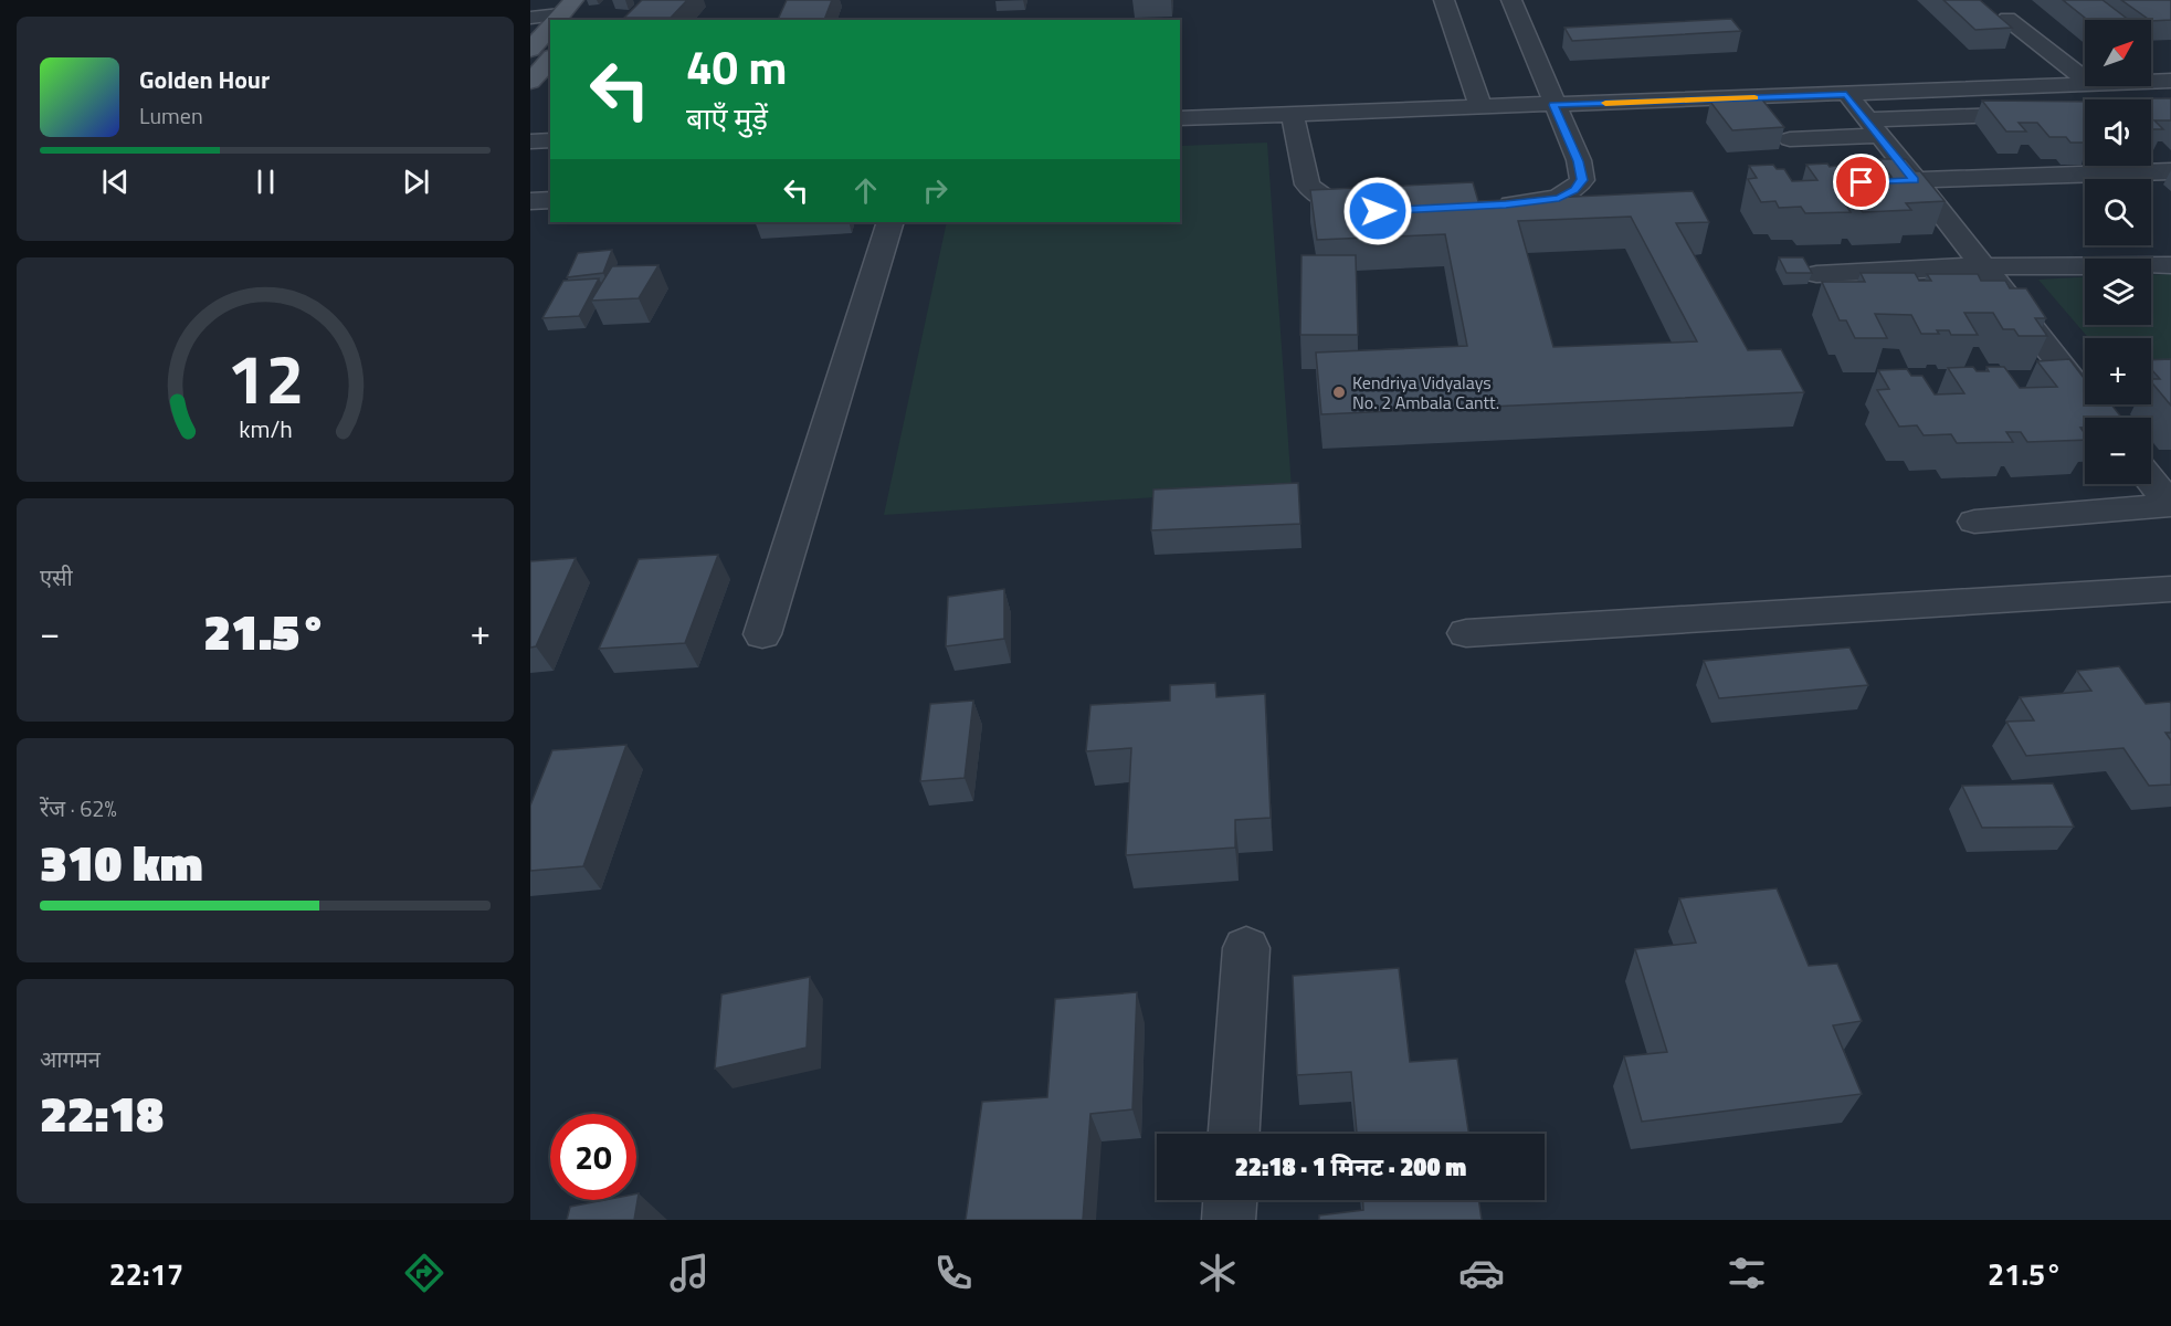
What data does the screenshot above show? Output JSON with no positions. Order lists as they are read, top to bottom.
{
  "places": ["Kendriya Vidyalays No. 2 Ambala Cantt."],
  "north": "top right",
  "page": {
    "map_buttons": ["+", "−"],
    "turn": ["40 m", "बाएँ मुड़ें"],
    "song": ["Golden Hour", "Lumen"],
    "tile": [
      "एसी",
      ["रेंज · 62%", "310 km"],
      ["आगमन", "22:18"]
    ],
    "heat": ["−", "21.5°", "+"],
    "limit": "20",
    "trip": "22:18 · 1 मिनट · 200 m",
    "tabs": ["22:17", "21.5°"],
    "gauge": ["12", "km/h"]
  }
}
